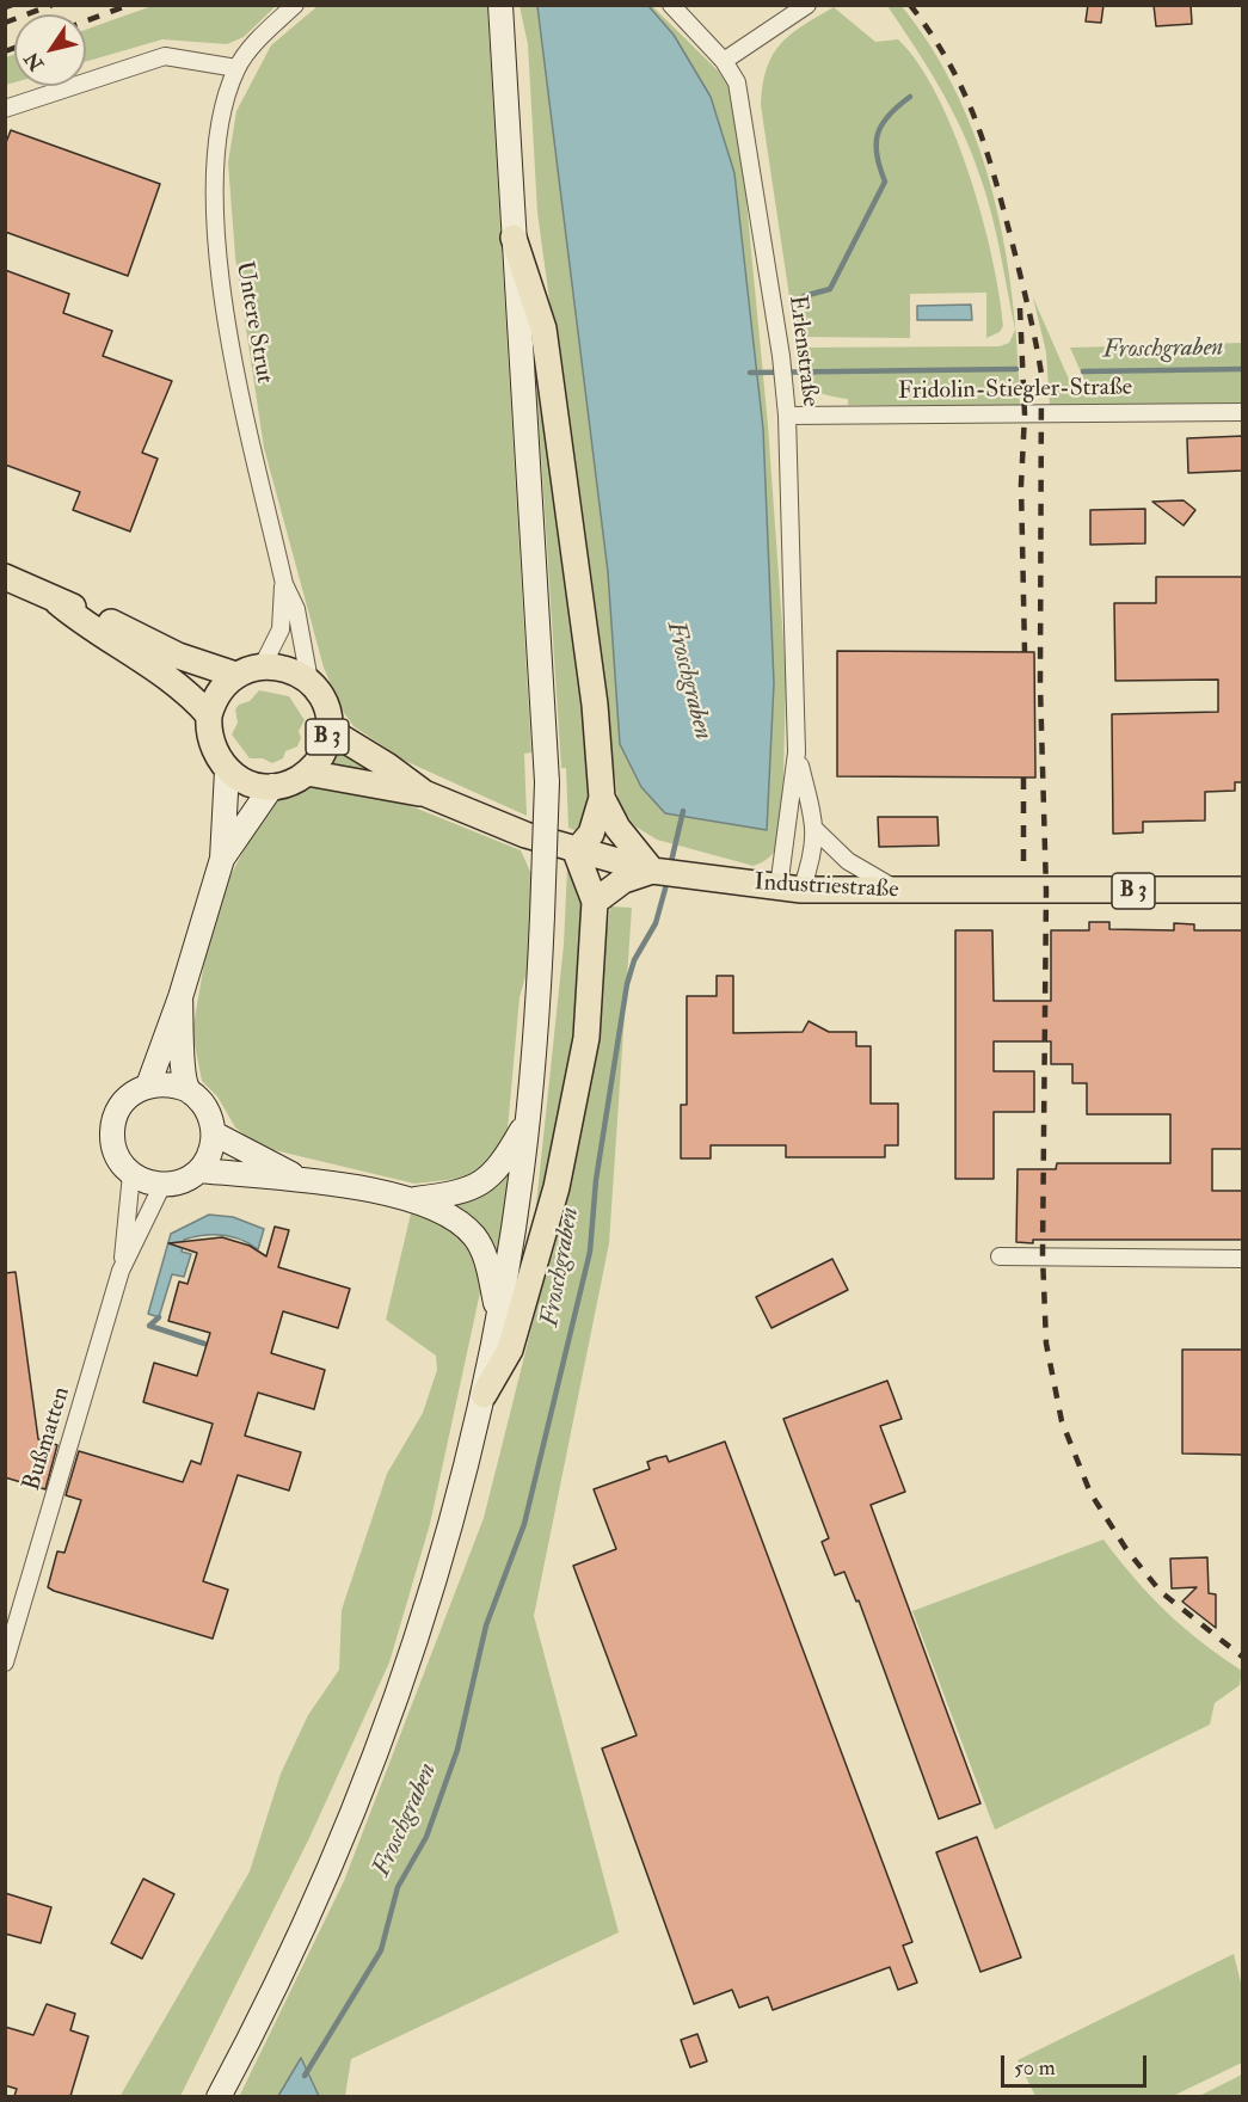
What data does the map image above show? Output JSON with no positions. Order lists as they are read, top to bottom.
{
  "streets": {
    "main road": ["B 3", "Industriestraße"],
    "street": [
      "Untere Strut",
      "Erlenstraße",
      "Fridolin-Stiegler-Straße",
      "Bußmatten"
    ]
  },
  "crossings": [
    ["Untere Strut", "B 3"],
    ["Erlenstraße", "Fridolin-Stiegler-Straße"],
    ["Erlenstraße", "Industriestraße"],
    ["B 3", "Industriestraße"]
  ],
  "water": ["Froschgraben"],
  "scale_bar": "50 m",
  "north": "bottom left"
}
